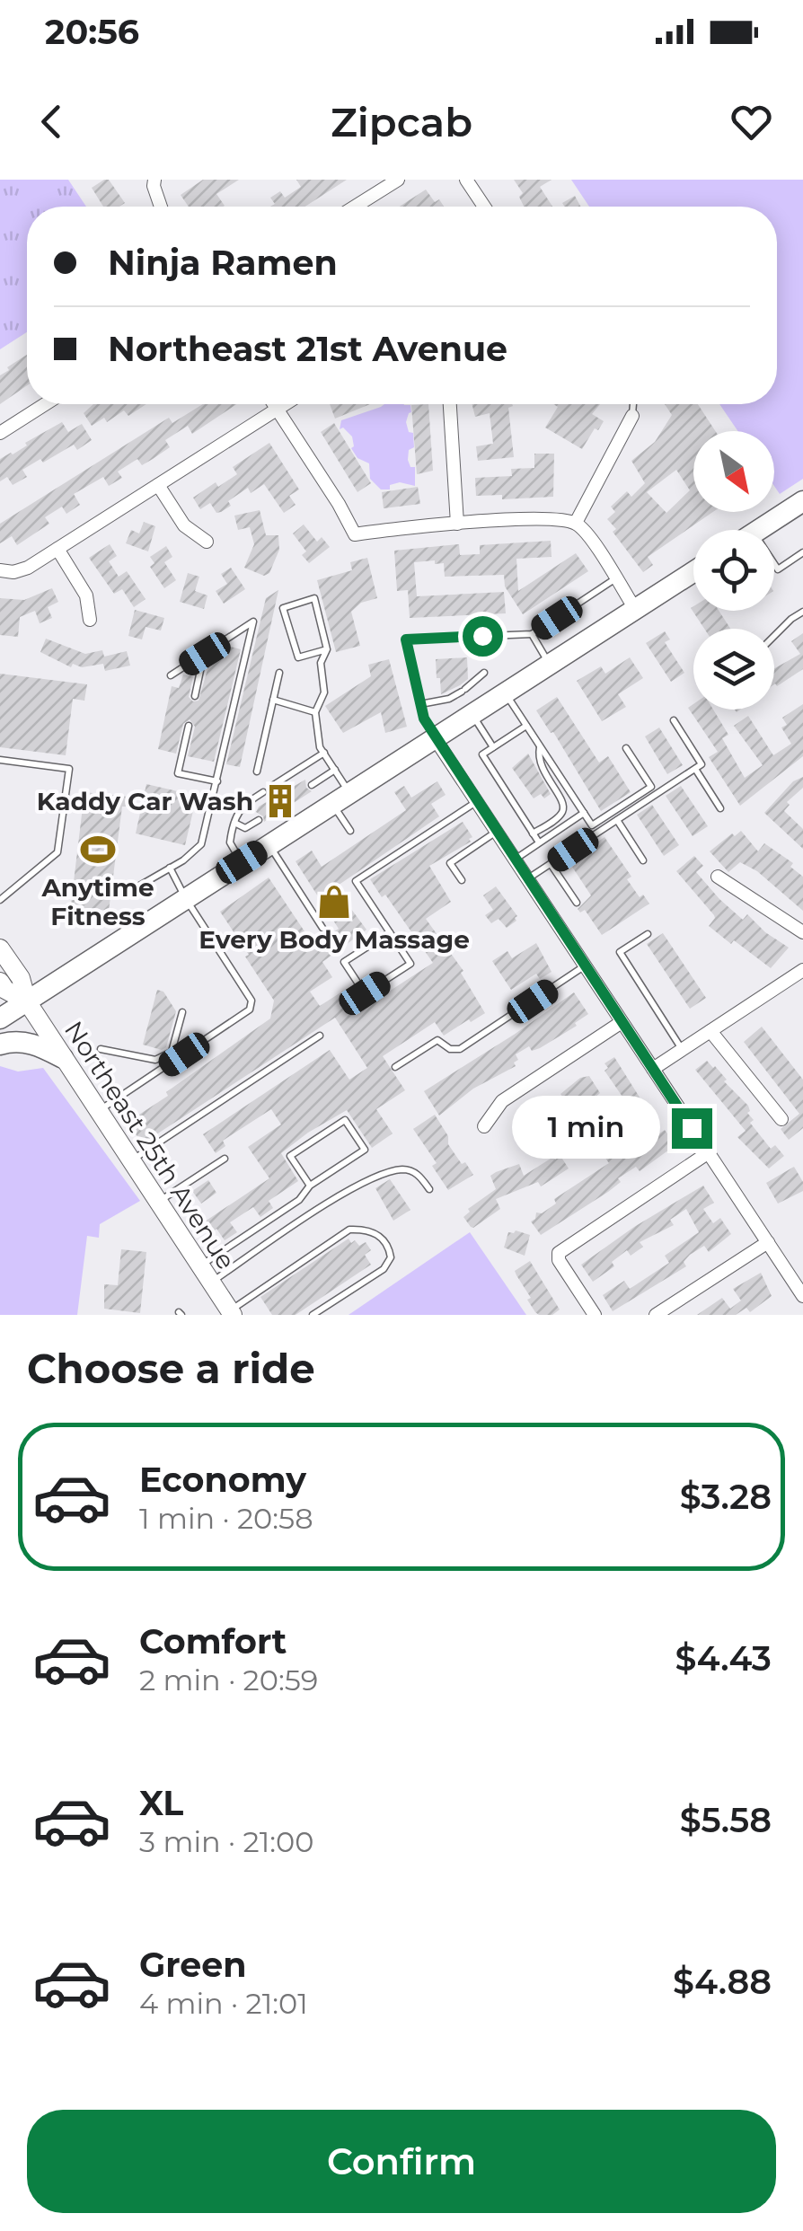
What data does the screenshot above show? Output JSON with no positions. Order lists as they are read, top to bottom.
{
  "streets": {
    "main road": ["Northeast 25th Avenue"]
  },
  "places": {
    "building": ["Kaddy Car Wash"],
    "sports": ["Anytime Fitness"],
    "shop": ["Every Body Massage"]
  },
  "north": "bottom right",
  "page": {
    "status": "20:56",
    "header": "Zipcab",
    "banner": ["Ninja Ramen", "Northeast 21st Avenue"],
    "bubble": "1 min",
    "heading": "Choose a ride",
    "list": [
      {
        "name": "Economy",
        "note": "1 min · 20:58",
        "value": "$3.28"
      },
      {
        "name": "Comfort",
        "note": "2 min · 20:59",
        "value": "$4.43"
      },
      {
        "name": "XL",
        "note": "3 min · 21:00",
        "value": "$5.58"
      },
      {
        "name": "Green",
        "note": "4 min · 21:01",
        "value": "$4.88"
      }
    ],
    "buttons": "Confirm"
  }
}
